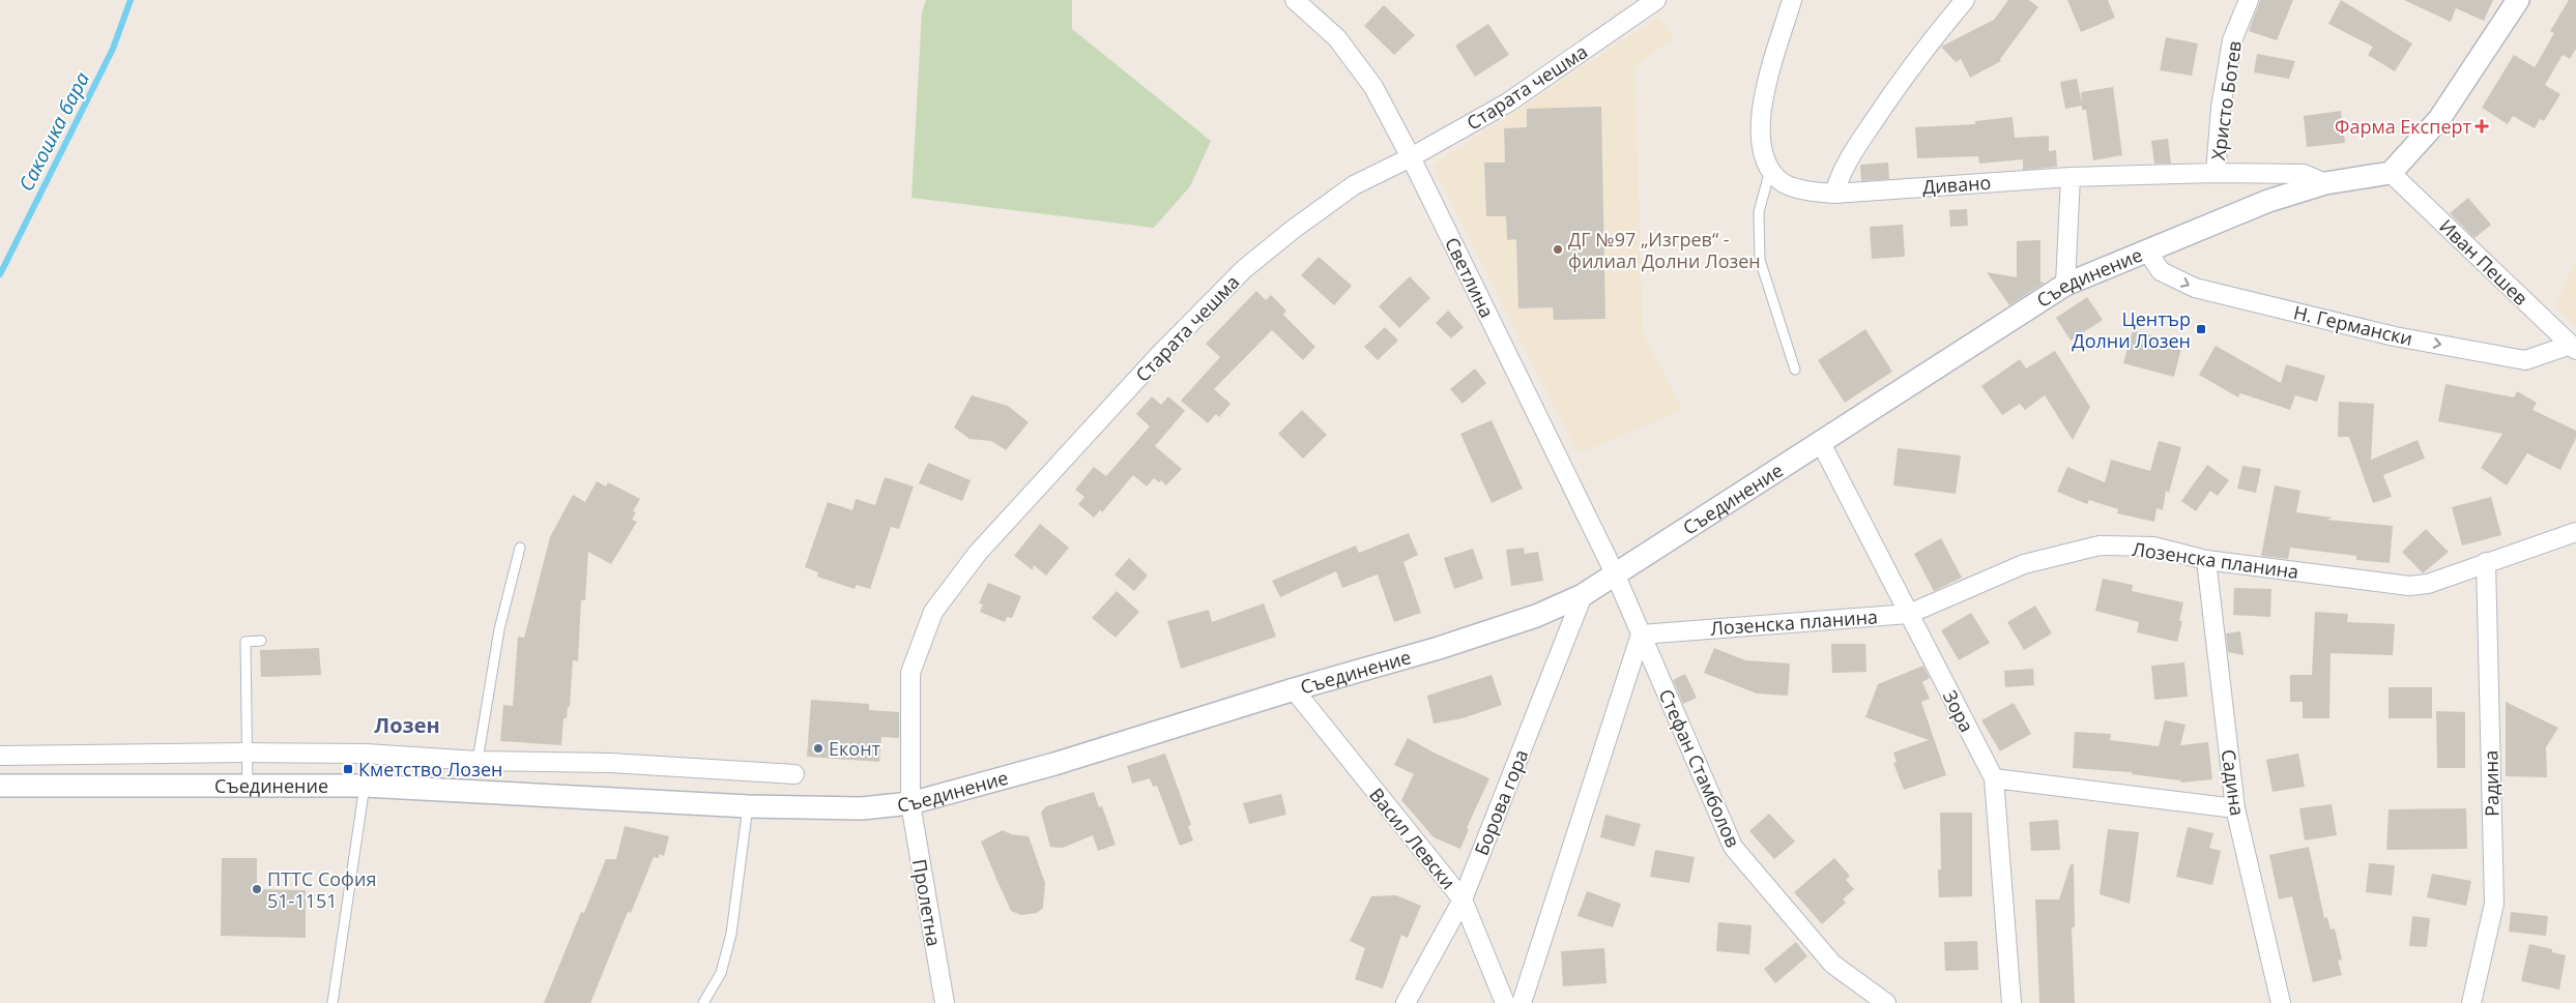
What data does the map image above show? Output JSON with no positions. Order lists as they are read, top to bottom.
{
  "streets": {
    "street": [
      "Старата чешма",
      "Христо Ботев",
      "Дивано",
      "Иван Пешев",
      "Светлина",
      "Съединение",
      "Н. Германски",
      "Лозенска планина",
      "Зора",
      "Стефан Стамболов",
      "Садина",
      "Радина",
      "Борова гора",
      "Васил Левски",
      "Пролетна"
    ]
  },
  "crossings": [
    ["Старата чешма", "Светлина"],
    ["Старата чешма", "Съединение"],
    ["Старата чешма", "Пролетна"],
    ["Христо Ботев", "Дивано"],
    ["Дивано", "Съединение"],
    ["Иван Пешев", "Съединение"],
    ["Иван Пешев", "Н. Германски"],
    ["Светлина", "Съединение"],
    ["Светлина", "Стефан Стамболов"],
    ["Съединение", "Н. Германски"],
    ["Съединение", "Зора"],
    ["Съединение", "Стефан Стамболов"],
    ["Съединение", "Борова гора"],
    ["Съединение", "Васил Левски"],
    ["Съединение", "Пролетна"],
    ["Лозенска планина", "Зора"],
    ["Лозенска планина", "Стефан Стамболов"],
    ["Лозенска планина", "Садина"],
    ["Лозенска планина", "Радина"],
    ["Борова гора", "Васил Левски"]
  ],
  "one_way": ["Н. Германски"],
  "districts": ["Лозен"],
  "water": ["Сакошка бара"],
  "places": {
    "health": ["Фарма Експерт"],
    "other": ["ДГ №97 „Изгрев“ - филиал Долни Лозен", "Еконт", "ПТТС София 51-1151"],
    "transit": ["Център Долни Лозен", "Кметство Лозен"]
  }
}
